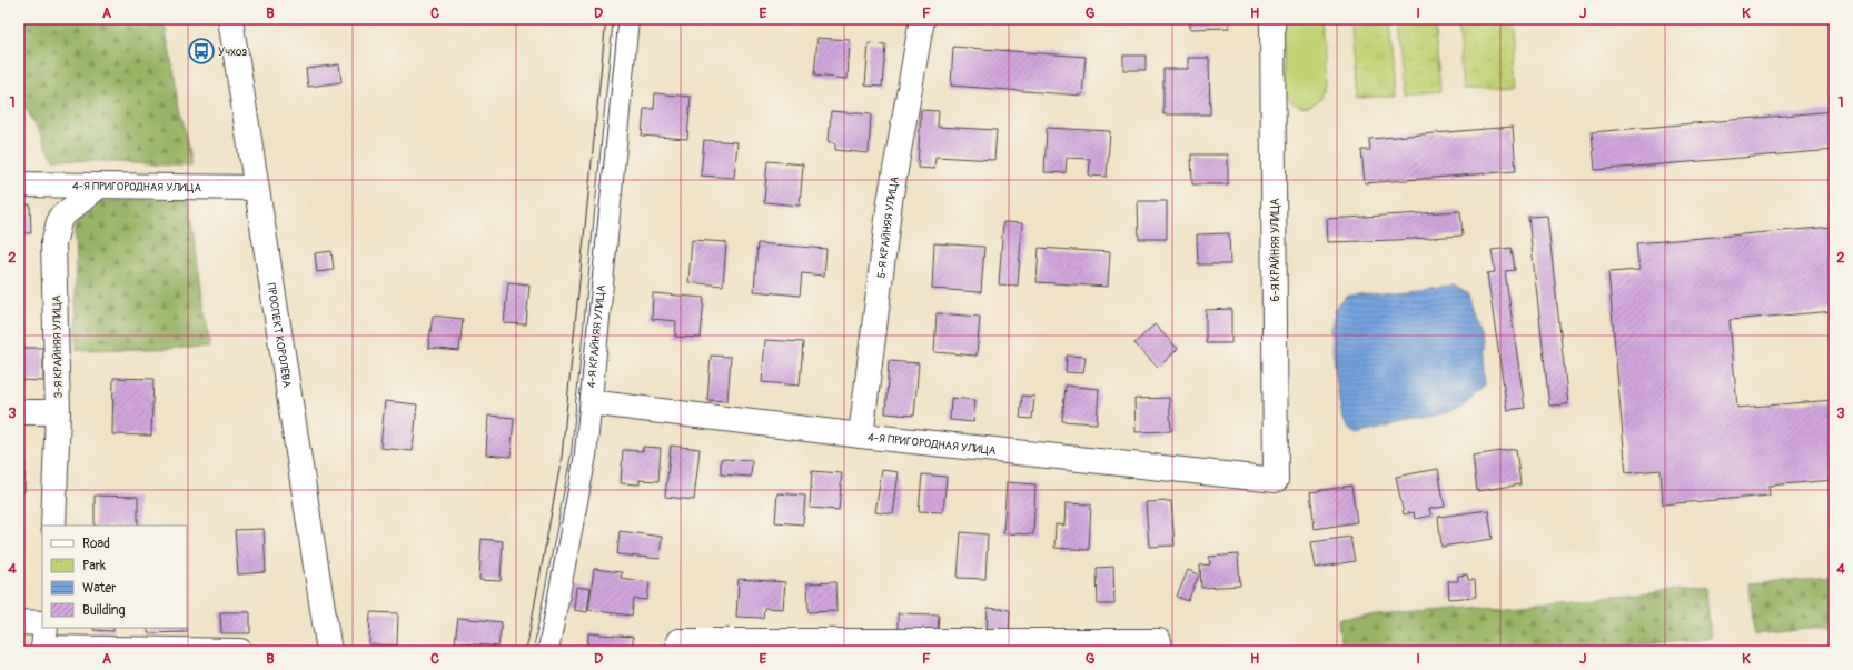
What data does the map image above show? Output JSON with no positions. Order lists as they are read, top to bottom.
{
  "streets": {
    "street": [
      "4-Я ПРИГОРОДНАЯ УЛИЦА",
      "5-Я КРАЙНЯЯ УЛИЦА",
      "6-Я КРАЙНЯЯ УЛИЦА",
      "ПРОСПЕКТ КОРОЛЁВА",
      "4-Я КРАЙНЯЯ УЛИЦА",
      "3-Я КРАЙНЯЯ УЛИЦА"
    ]
  },
  "crossings": [
    ["4-Я ПРИГОРОДНАЯ УЛИЦА", "5-Я КРАЙНЯЯ УЛИЦА"],
    ["4-Я ПРИГОРОДНАЯ УЛИЦА", "6-Я КРАЙНЯЯ УЛИЦА"],
    ["4-Я ПРИГОРОДНАЯ УЛИЦА", "ПРОСПЕКТ КОРОЛЁВА"],
    ["4-Я ПРИГОРОДНАЯ УЛИЦА", "4-Я КРАЙНЯЯ УЛИЦА"],
    ["4-Я ПРИГОРОДНАЯ УЛИЦА", "3-Я КРАЙНЯЯ УЛИЦА"]
  ],
  "places": {
    "bus stop": ["Учхоз"]
  },
  "legend": [
    "Road",
    "Park",
    "Water",
    "Building"
  ],
  "grid": {
    "columns": [
      "A",
      "B",
      "C",
      "D",
      "E",
      "F",
      "G",
      "H",
      "I",
      "J",
      "K"
    ],
    "rows": [
      "1",
      "2",
      "3",
      "4"
    ]
  }
}
